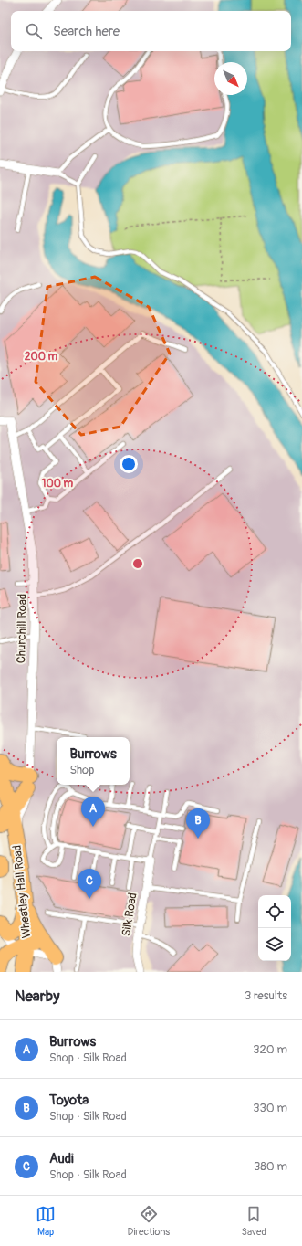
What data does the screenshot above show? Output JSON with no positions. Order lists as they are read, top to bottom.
{
  "streets": {
    "highway": ["Wheatley Hall Road"],
    "street": ["Churchill Road", "Silk Road"]
  },
  "crossings": [
    ["Churchill Road", "Wheatley Hall Road"]
  ],
  "north": "bottom right",
  "page": {
    "search": "Search here",
    "popup": ["Burrows", "Shop"],
    "pins": ["A", "B", "C"],
    "heading": ["Nearby", "3 results"],
    "list": [
      {
        "mark": "A",
        "name": "Burrows",
        "note": "Shop · Silk Road",
        "value": "320 m"
      },
      {
        "mark": "B",
        "name": "Toyota",
        "note": "Shop · Silk Road",
        "value": "330 m"
      },
      {
        "mark": "C",
        "name": "Audi",
        "note": "Shop · Silk Road",
        "value": "380 m"
      }
    ],
    "nav": ["Map", "Directions", "Saved"]
  },
  "rings": ["200 m", "100 m"]
}
